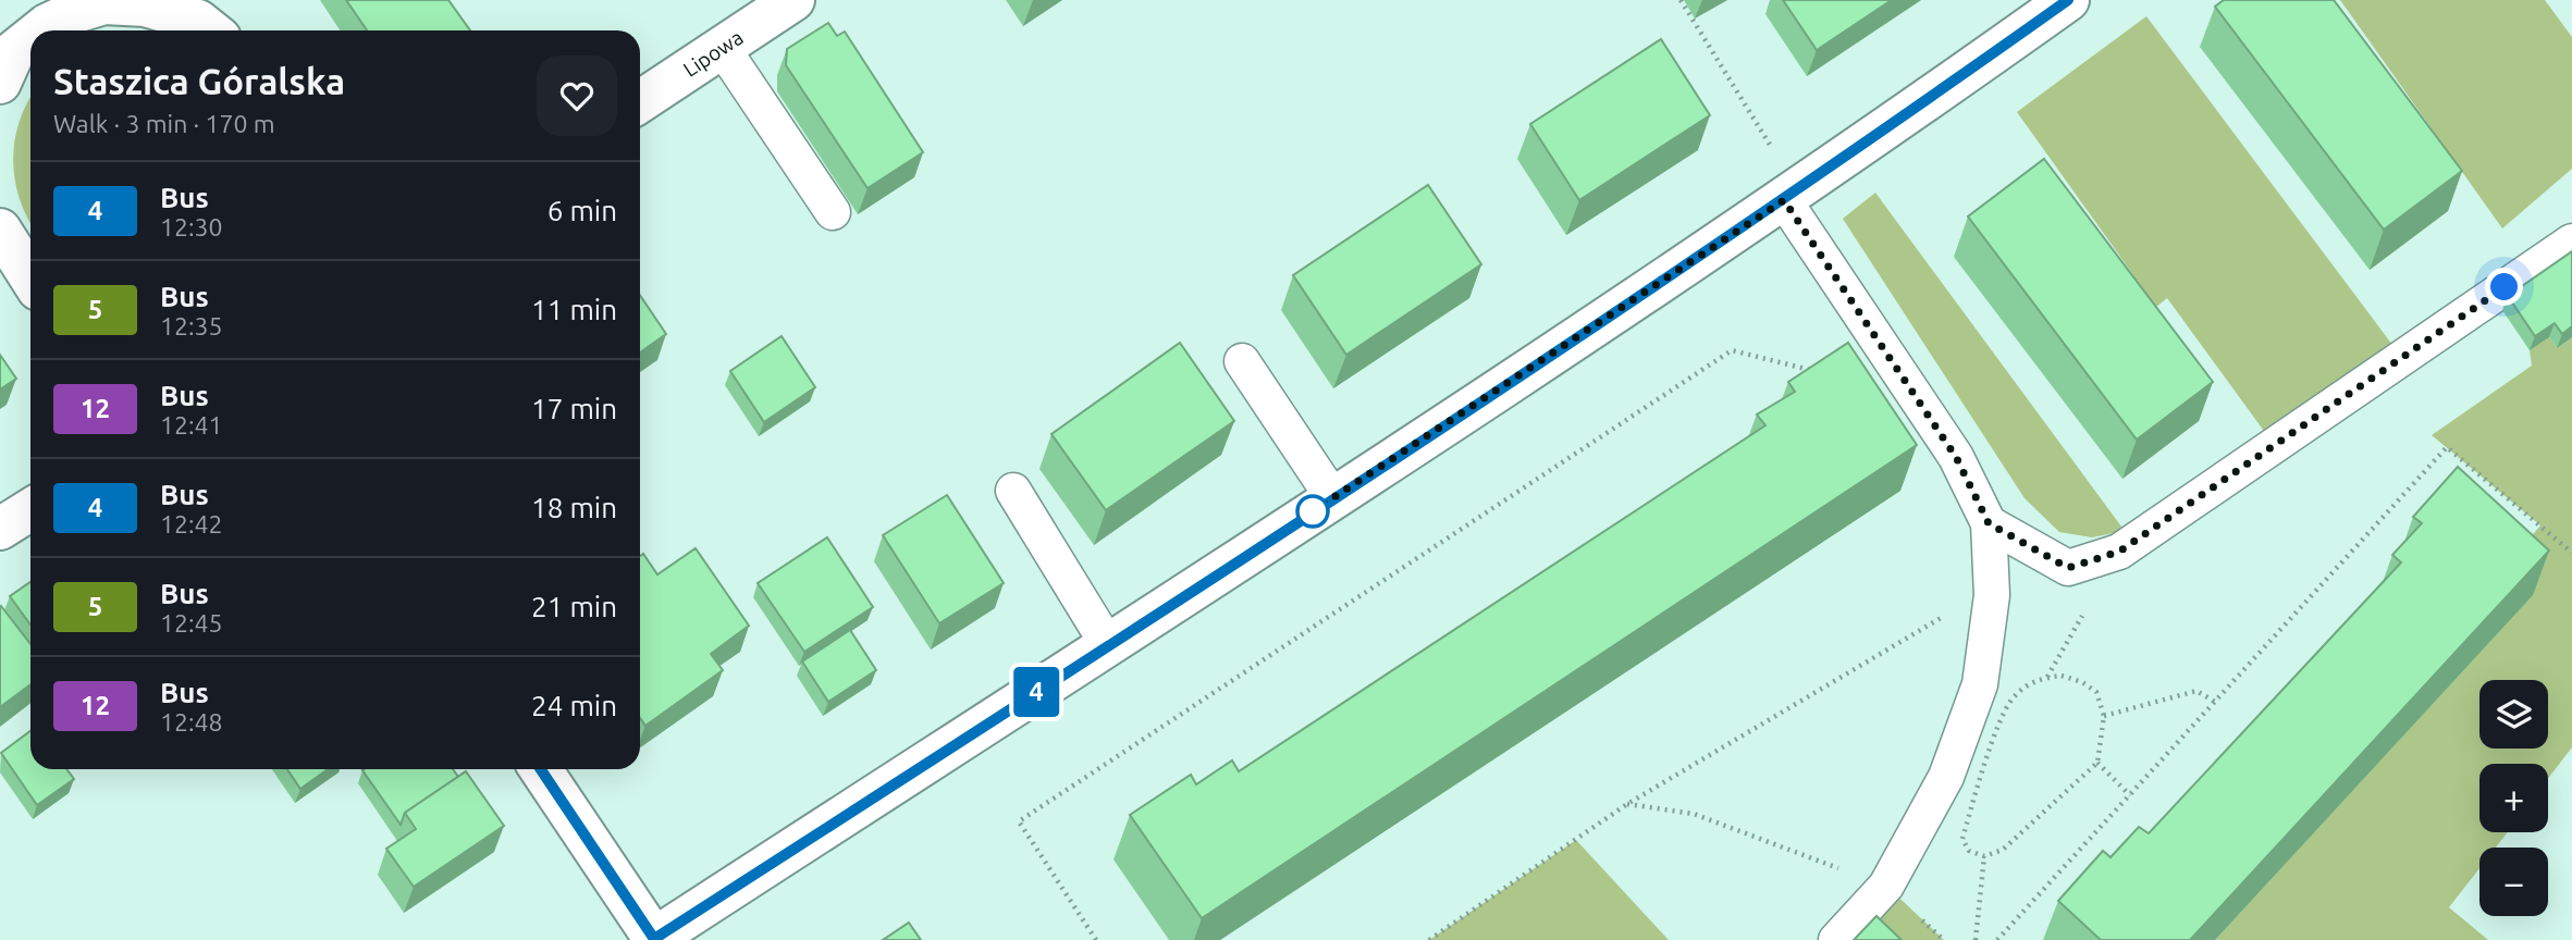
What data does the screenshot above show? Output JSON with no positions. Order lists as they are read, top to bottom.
{
  "streets": {
    "street": ["Lipowa"]
  },
  "lines": ["bus line 4"],
  "page": {
    "on_map": "4",
    "heading": ["Staszica Góralska", "Walk · 3 min · 170 m"],
    "list": [
      {
        "mark": "4",
        "name": "Bus",
        "note": "12:30",
        "value": "6 min"
      },
      {
        "mark": "5",
        "name": "Bus",
        "note": "12:35",
        "value": "11 min"
      },
      {
        "mark": "12",
        "name": "Bus",
        "note": "12:41",
        "value": "17 min"
      },
      {
        "mark": "4",
        "name": "Bus",
        "note": "12:42",
        "value": "18 min"
      },
      {
        "mark": "5",
        "name": "Bus",
        "note": "12:45",
        "value": "21 min"
      },
      {
        "mark": "12",
        "name": "Bus",
        "note": "12:48",
        "value": "24 min"
      }
    ],
    "map_buttons": ["+", "−"]
  }
}
